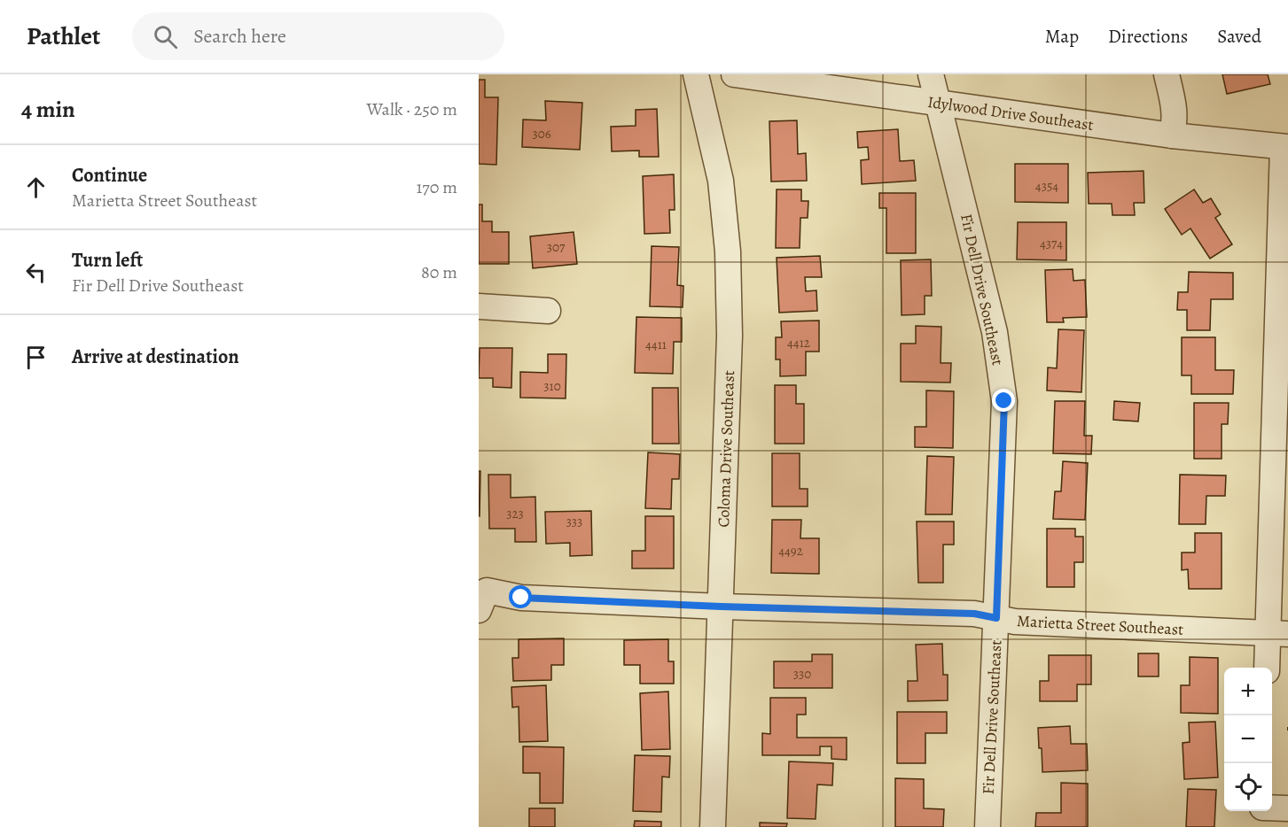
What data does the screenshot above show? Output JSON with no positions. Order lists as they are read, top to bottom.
{
  "streets": {
    "street": [
      "Idylwood Drive Southeast",
      "Fir Dell Drive Southeast",
      "Coloma Drive Southeast",
      "Marietta Street Southeast"
    ]
  },
  "crossings": [
    ["Idylwood Drive Southeast", "Fir Dell Drive Southeast"],
    ["Fir Dell Drive Southeast", "Marietta Street Southeast"],
    ["Coloma Drive Southeast", "Marietta Street Southeast"]
  ],
  "house_numbers": [
    "306",
    "4354",
    "4374",
    "307",
    "4412",
    "4411",
    "310",
    "323",
    "333",
    "4492",
    "330"
  ],
  "page": {
    "header": "Pathlet",
    "search": "Search here",
    "nav": ["Map", "Directions", "Saved"],
    "heading": ["4 min", "Walk · 250 m"],
    "list": [
      ["Continue", "Marietta Street Southeast", "170 m"],
      ["Turn left", "Fir Dell Drive Southeast", "80 m"],
      "Arrive at destination"
    ],
    "map_buttons": ["+", "−"]
  }
}
